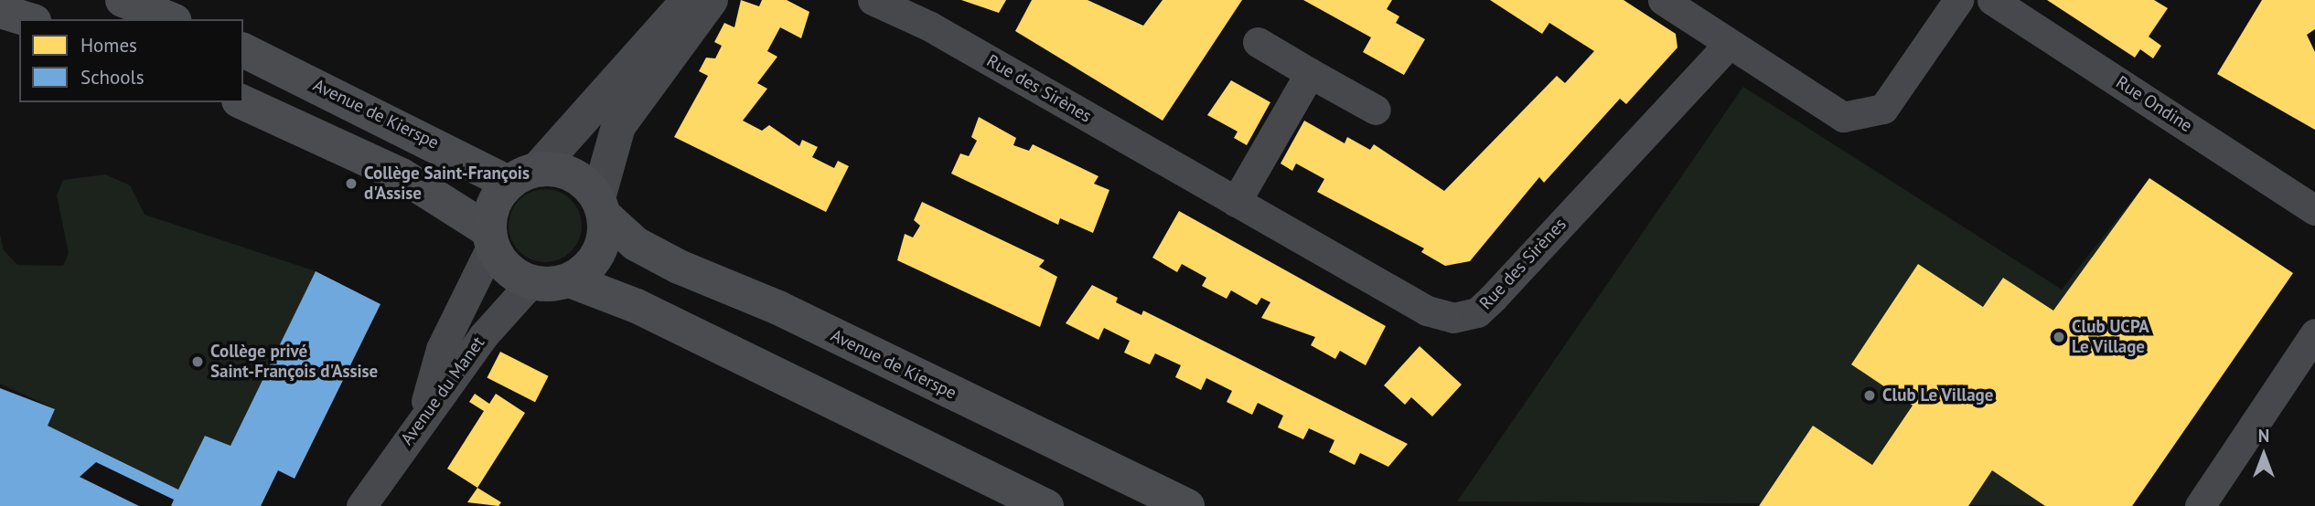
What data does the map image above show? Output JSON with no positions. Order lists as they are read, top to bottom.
{
  "streets": {
    "main road": ["Avenue de Kierspe"],
    "street": ["Rue des Sirènes", "Rue Ondine", "Avenue du Manet"]
  },
  "crossings": [
    ["Avenue de Kierspe", "Avenue du Manet"]
  ],
  "places": [
    "Collège Saint-François d'Assise",
    "Club UCPA Le Village",
    "Collège privé Saint-François d'Assise",
    "Club Le Village"
  ],
  "legend": ["Homes", "Schools"],
  "north": "top"
}
